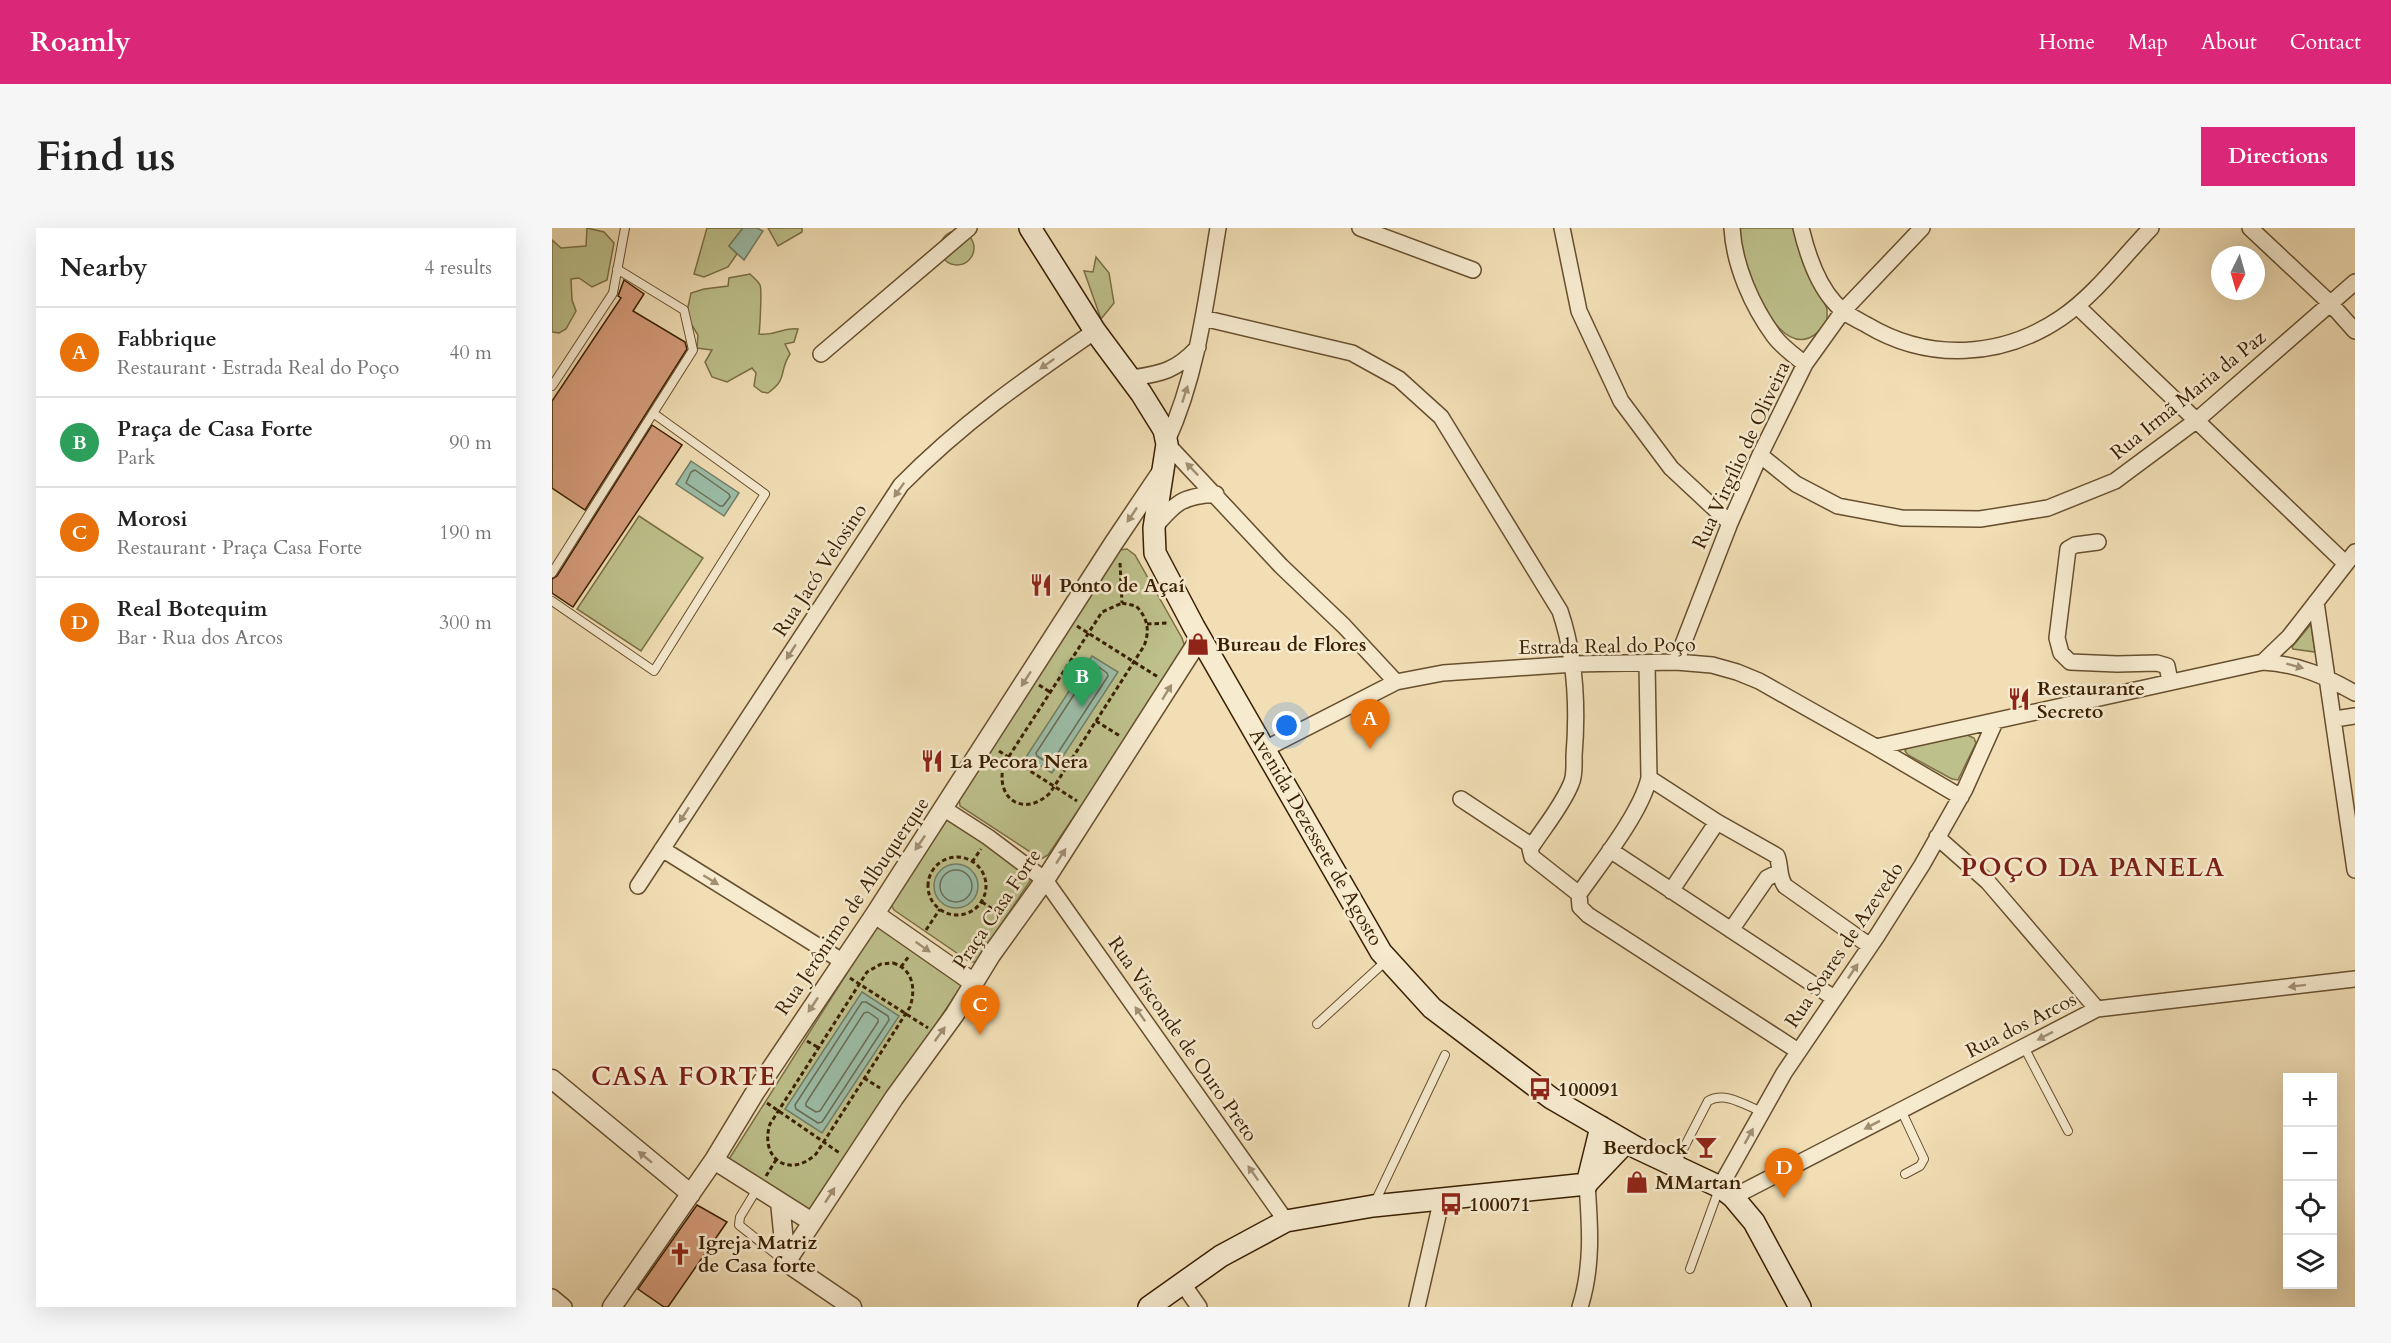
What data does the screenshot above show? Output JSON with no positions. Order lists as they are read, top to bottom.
{
  "streets": {
    "main road": ["Avenida Dezessete de Agosto"],
    "street": [
      "Rua Irmã Maria da Paz",
      "Rua Virgílio de Oliveira",
      "Rua Jacó Velosino",
      "Estrada Real do Poço",
      "Rua Jerônimo de Albuquerque",
      "Praça Casa Forte",
      "Rua Soares de Azevedo",
      "Rua dos Arcos",
      "Rua Visconde de Ouro Preto"
    ]
  },
  "crossings": [
    ["Rua Irmã Maria da Paz", "Rua Virgílio de Oliveira"],
    ["Rua Virgílio de Oliveira", "Estrada Real do Poço"],
    ["Estrada Real do Poço", "Avenida Dezessete de Agosto"],
    ["Estrada Real do Poço", "Rua Soares de Azevedo"],
    ["Avenida Dezessete de Agosto", "Rua Jerônimo de Albuquerque"],
    ["Avenida Dezessete de Agosto", "Praça Casa Forte"],
    ["Avenida Dezessete de Agosto", "Rua Soares de Azevedo"],
    ["Avenida Dezessete de Agosto", "Rua dos Arcos"],
    ["Rua Jerônimo de Albuquerque", "Rua Visconde de Ouro Preto"],
    ["Praça Casa Forte", "Rua Visconde de Ouro Preto"],
    ["Rua Soares de Azevedo", "Rua dos Arcos"]
  ],
  "one_way": [
    "Rua Jacó Velosino",
    "Rua Jerônimo de Albuquerque",
    "Praça Casa Forte",
    "Rua dos Arcos",
    "Rua Visconde de Ouro Preto"
  ],
  "districts": ["POÇO DA PANELA", "CASA FORTE"],
  "places": {
    "restaurant": ["Ponto de Açaí", "Restaurante Secreto", "La Pecora Nera"],
    "shop": ["Bureau de Flores", "MMartan"],
    "bus stop": ["100091", "100071"],
    "bar": ["Beerdock"],
    "church": ["Igreja Matriz de Casa forte"]
  },
  "north": "bottom",
  "page": {
    "header": "Roamly",
    "nav": [
      "Home",
      "Map",
      "About",
      "Contact"
    ],
    "buttons": "Directions",
    "title": "Find us",
    "heading": ["Nearby", "4 results"],
    "list": [
      {
        "mark": "A",
        "name": "Fabbrique",
        "note": "Restaurant · Estrada Real do Poço",
        "value": "40 m"
      },
      {
        "mark": "B",
        "name": "Praça de Casa Forte",
        "note": "Park",
        "value": "90 m"
      },
      {
        "mark": "C",
        "name": "Morosi",
        "note": "Restaurant · Praça Casa Forte",
        "value": "190 m"
      },
      {
        "mark": "D",
        "name": "Real Botequim",
        "note": "Bar · Rua dos Arcos",
        "value": "300 m"
      }
    ],
    "pins": [
      "B",
      "A",
      "C",
      "D"
    ],
    "map_buttons": ["+", "−"]
  }
}
